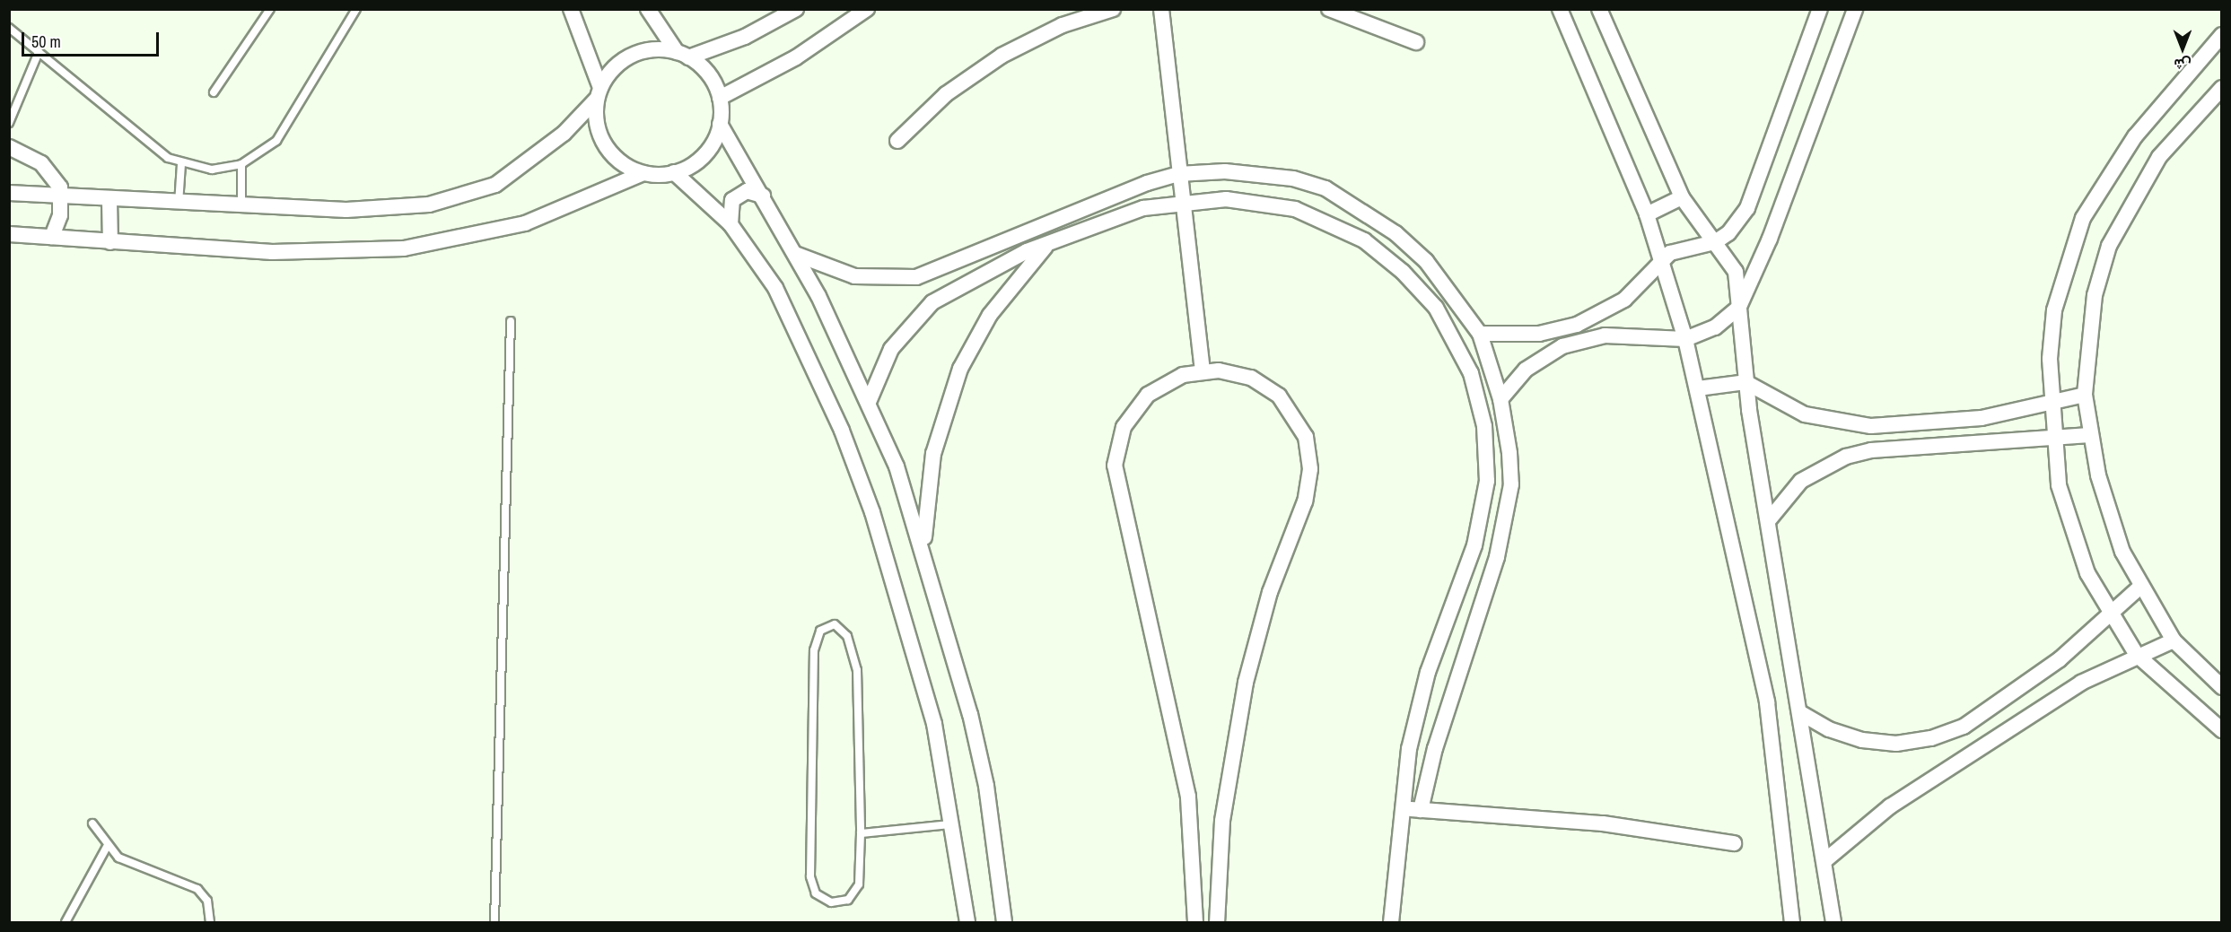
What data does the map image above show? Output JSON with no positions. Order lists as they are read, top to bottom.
{
  "scale_bar": "50 m",
  "north": "bottom"
}
